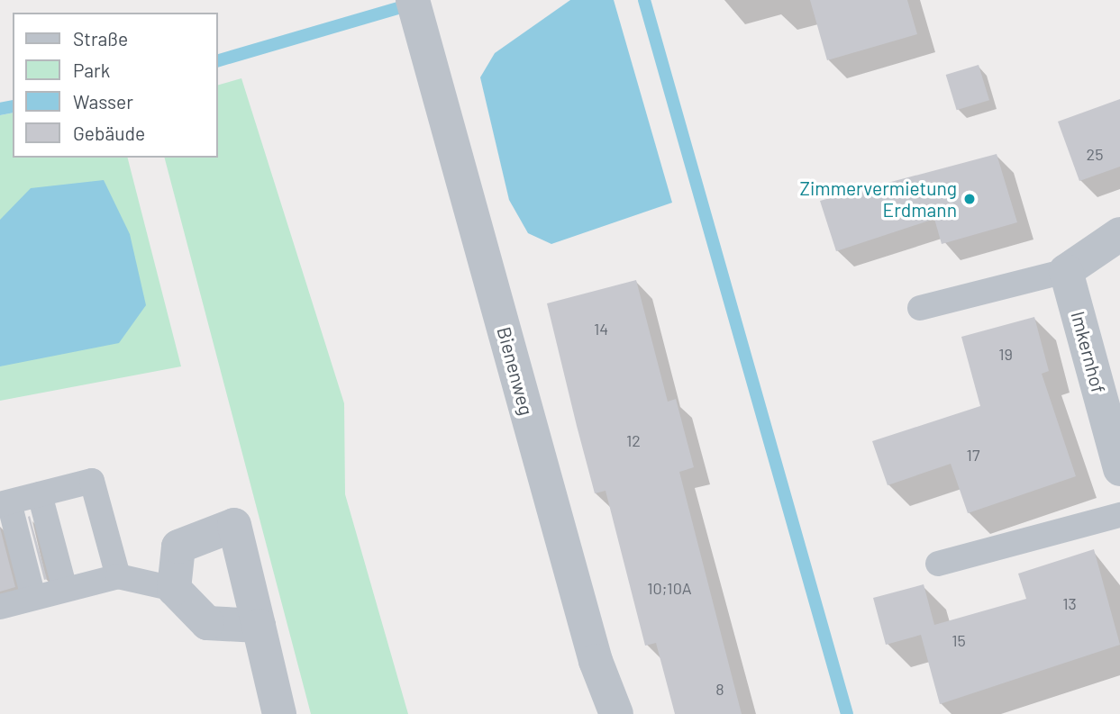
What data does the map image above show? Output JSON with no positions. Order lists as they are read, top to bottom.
{
  "streets": {
    "street": ["Imkernhof", "Bienenweg"]
  },
  "places": ["Zimmervermietung Erdmann"],
  "house_numbers": [
    "25",
    "14",
    "19",
    "12",
    "17",
    "10;10A",
    "13",
    "15",
    "8"
  ],
  "legend": [
    "Straße",
    "Park",
    "Wasser",
    "Gebäude"
  ]
}
